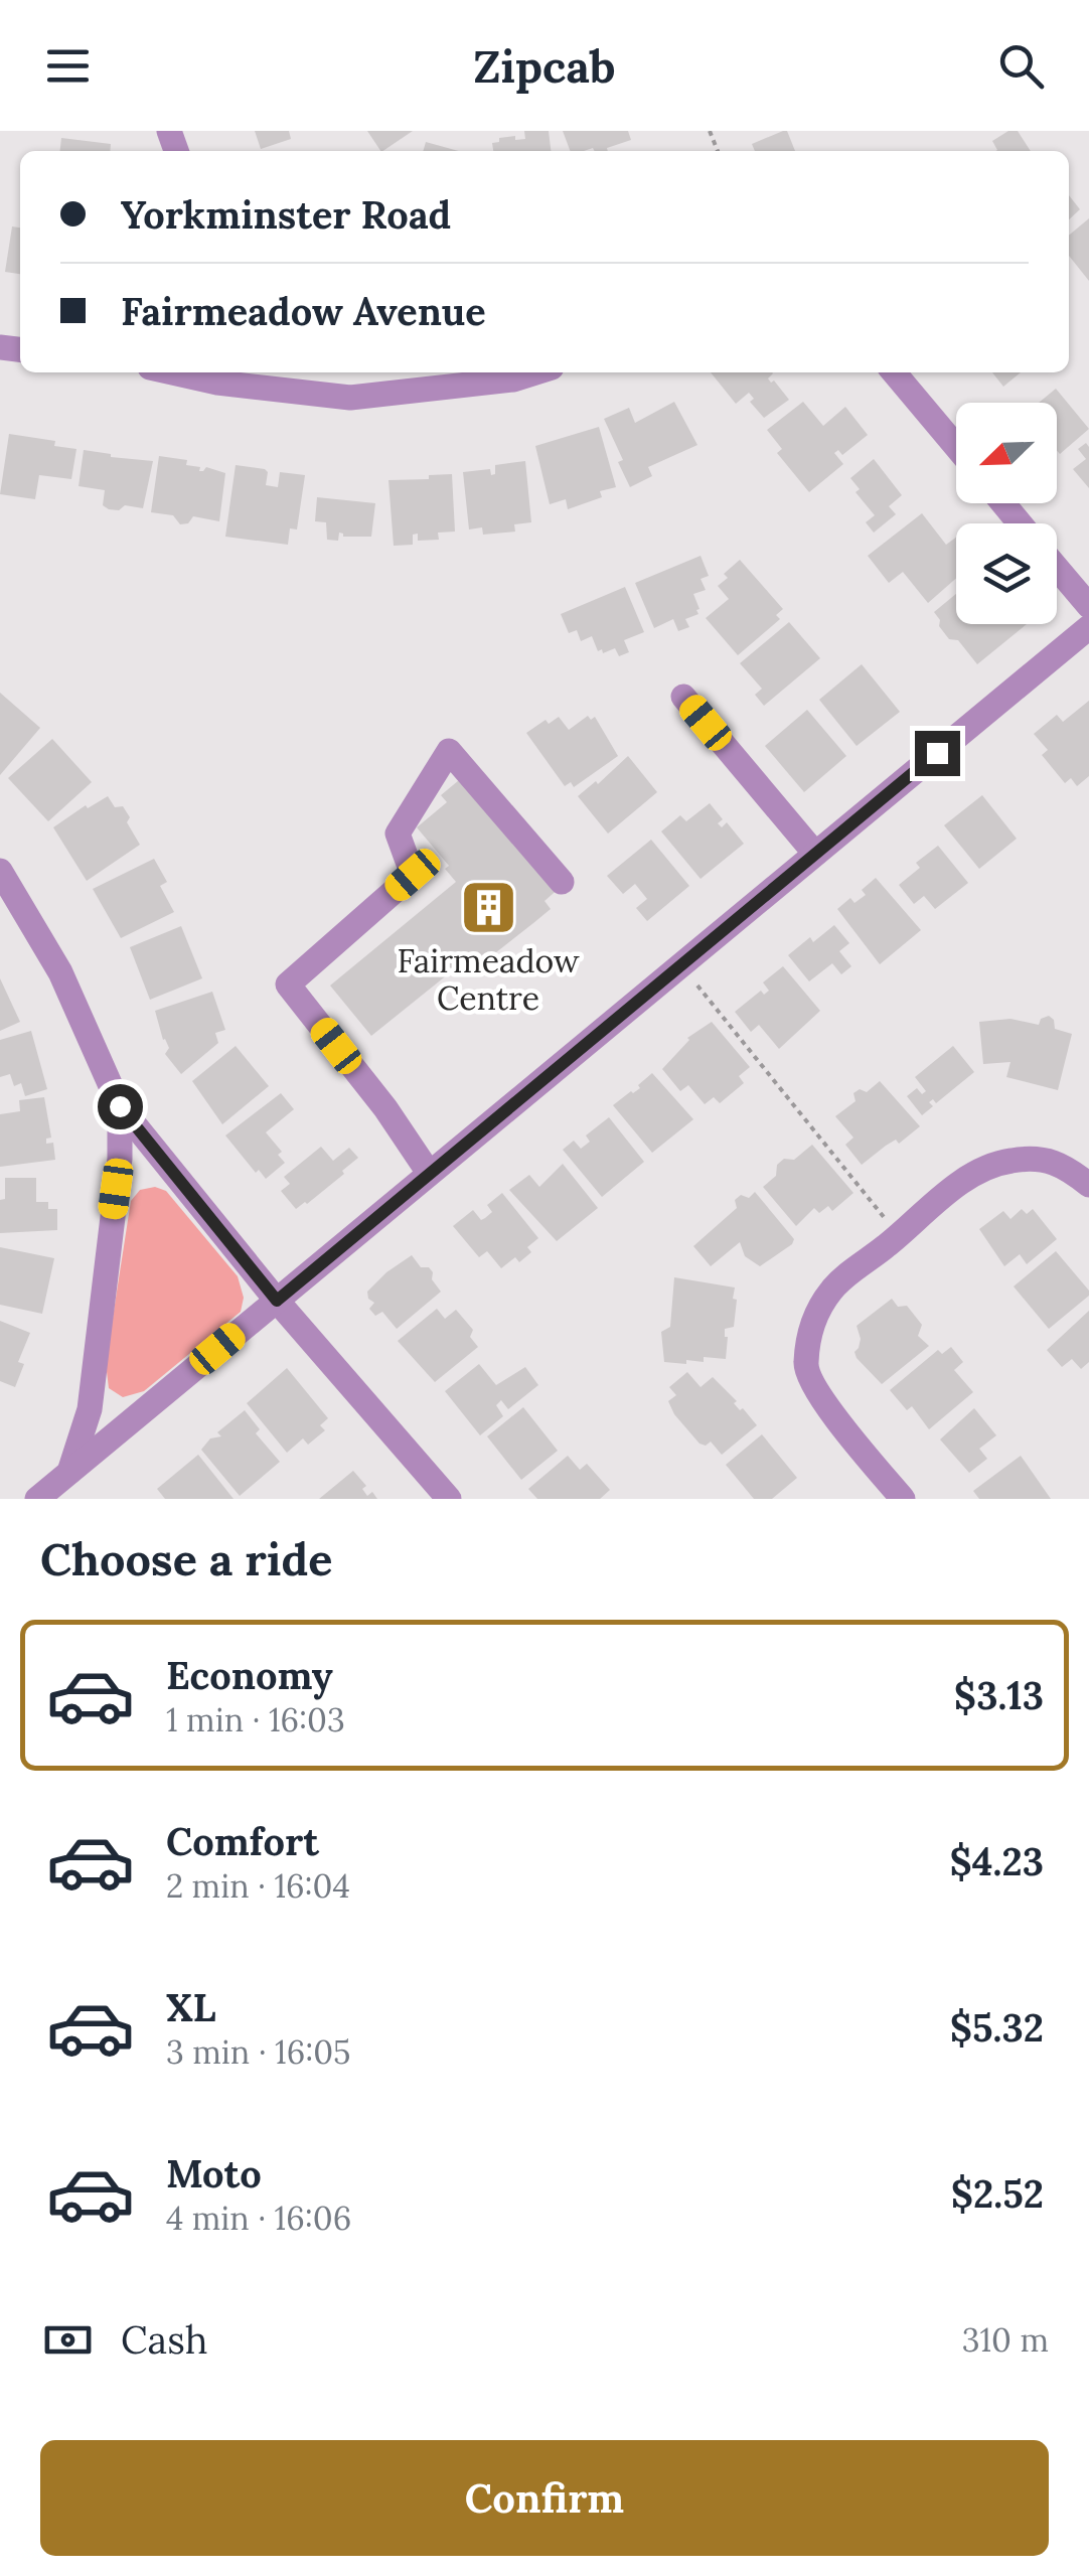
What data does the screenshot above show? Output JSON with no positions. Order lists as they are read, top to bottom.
{
  "places": {
    "building": ["Fairmeadow Centre"]
  },
  "north": "bottom left",
  "page": {
    "header": "Zipcab",
    "banner": ["Yorkminster Road", "Fairmeadow Avenue"],
    "heading": "Choose a ride",
    "list": [
      {
        "name": "Economy",
        "note": "1 min · 16:03",
        "value": "$3.13"
      },
      {
        "name": "Comfort",
        "note": "2 min · 16:04",
        "value": "$4.23"
      },
      {
        "name": "XL",
        "note": "3 min · 16:05",
        "value": "$5.32"
      },
      {
        "name": "Moto",
        "note": "4 min · 16:06",
        "value": "$2.52"
      }
    ],
    "pay": ["Cash", "310 m"],
    "buttons": "Confirm"
  }
}
